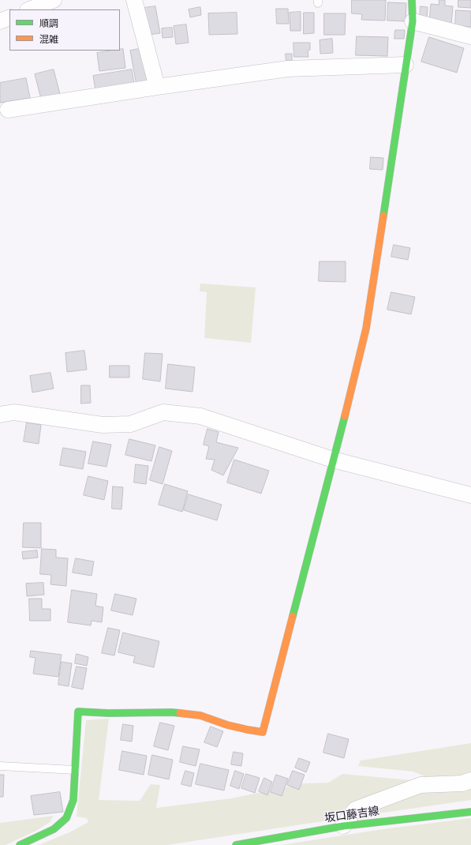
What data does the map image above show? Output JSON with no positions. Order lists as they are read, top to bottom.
{
  "streets": {
    "street": ["坂口藤吉線"]
  },
  "legend": ["順調", "混雑"]
}
